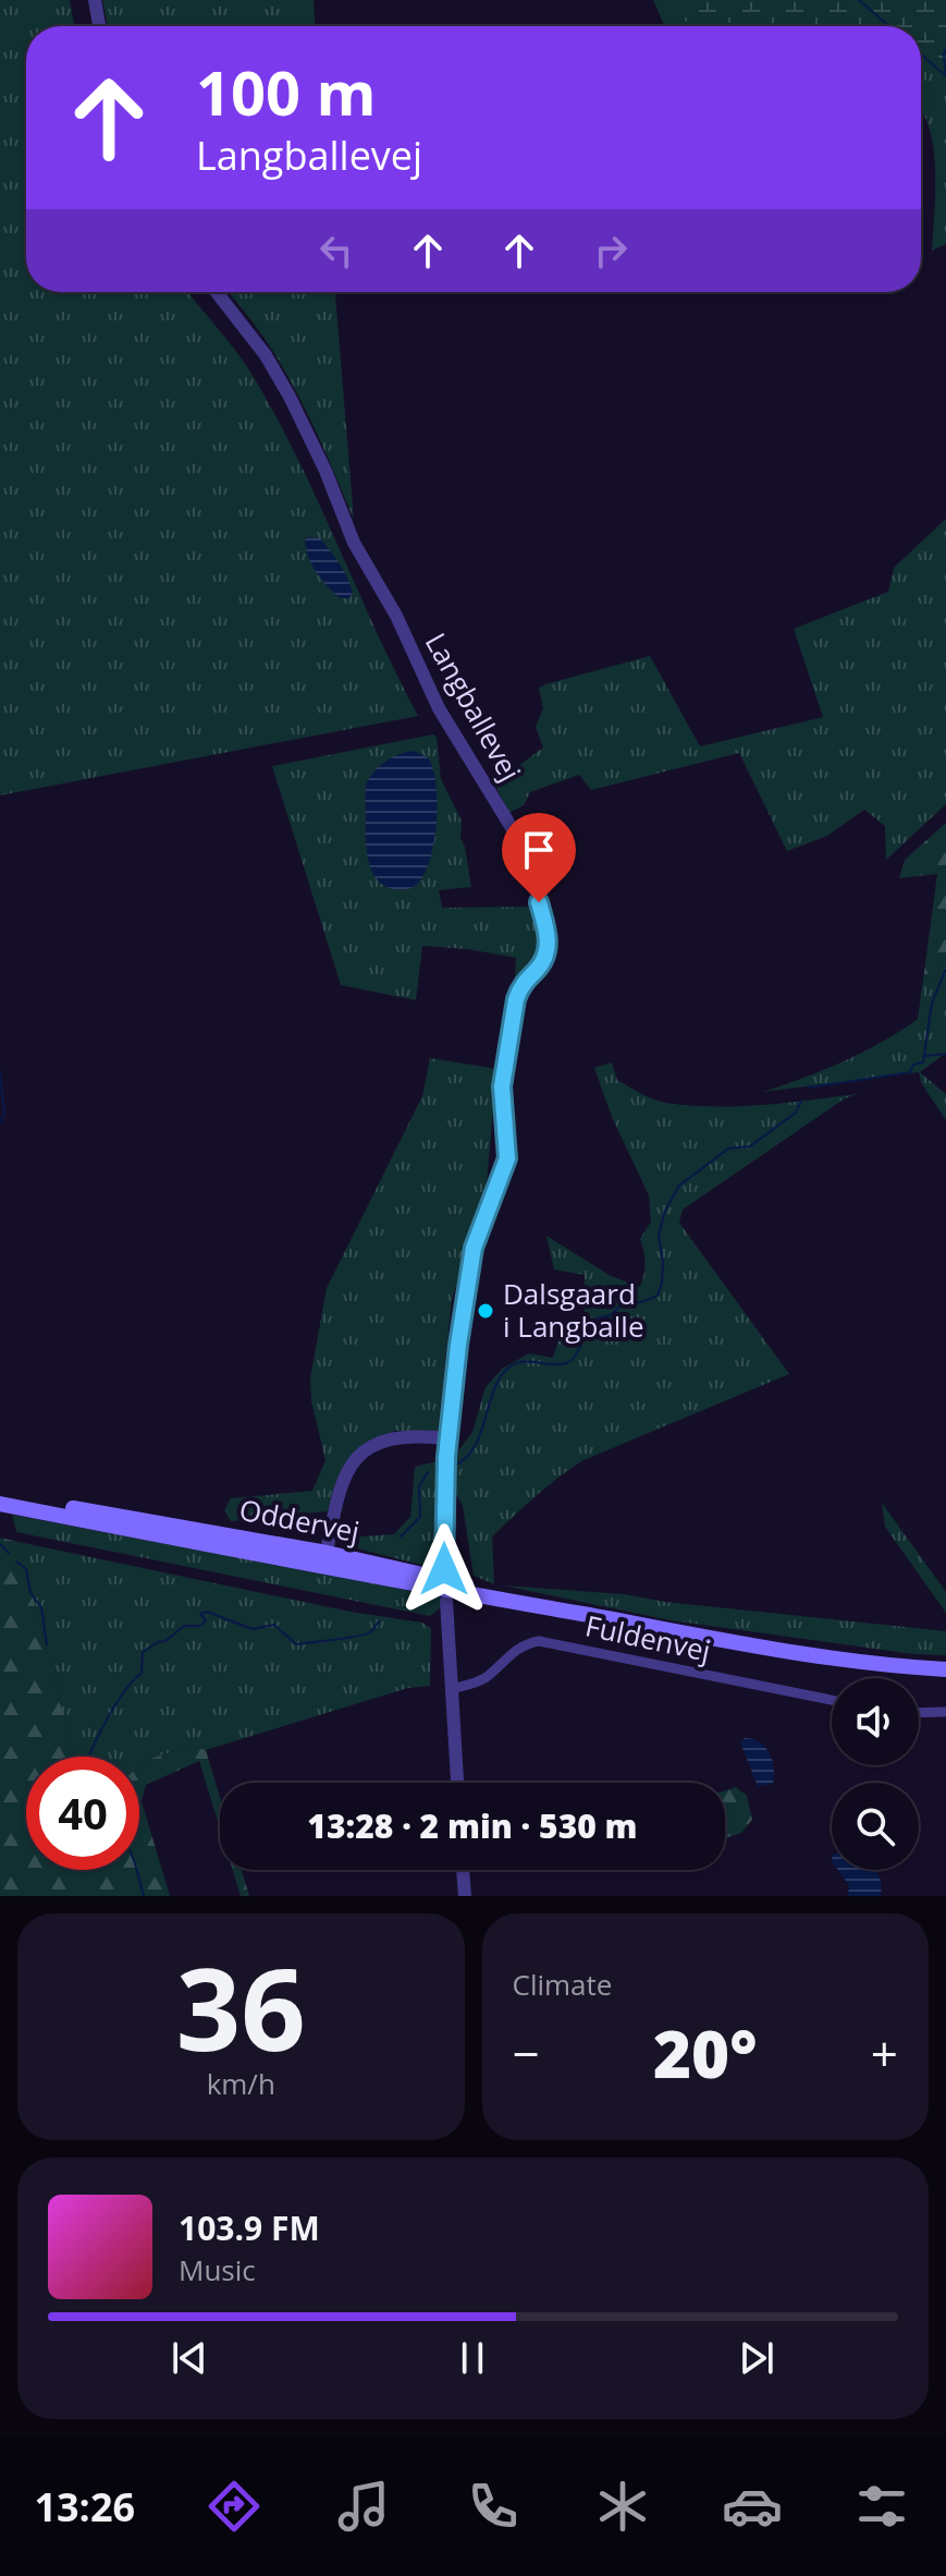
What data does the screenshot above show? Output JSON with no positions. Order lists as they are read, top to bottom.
{
  "streets": {
    "main road": ["Oddervej"],
    "street": ["Langballevej", "Fuldenvej"]
  },
  "places": ["Dalsgaard i Langballe"],
  "page": {
    "turn": ["100 m", "Langballevej"],
    "limit": "40",
    "trip": "13:28 · 2 min · 530 m",
    "tile": [
      ["36", "km/h"],
      "Climate"
    ],
    "heat": ["−", "20°", "+"],
    "song": ["103.9 FM", "Music"],
    "tabs": "13:26"
  }
}
